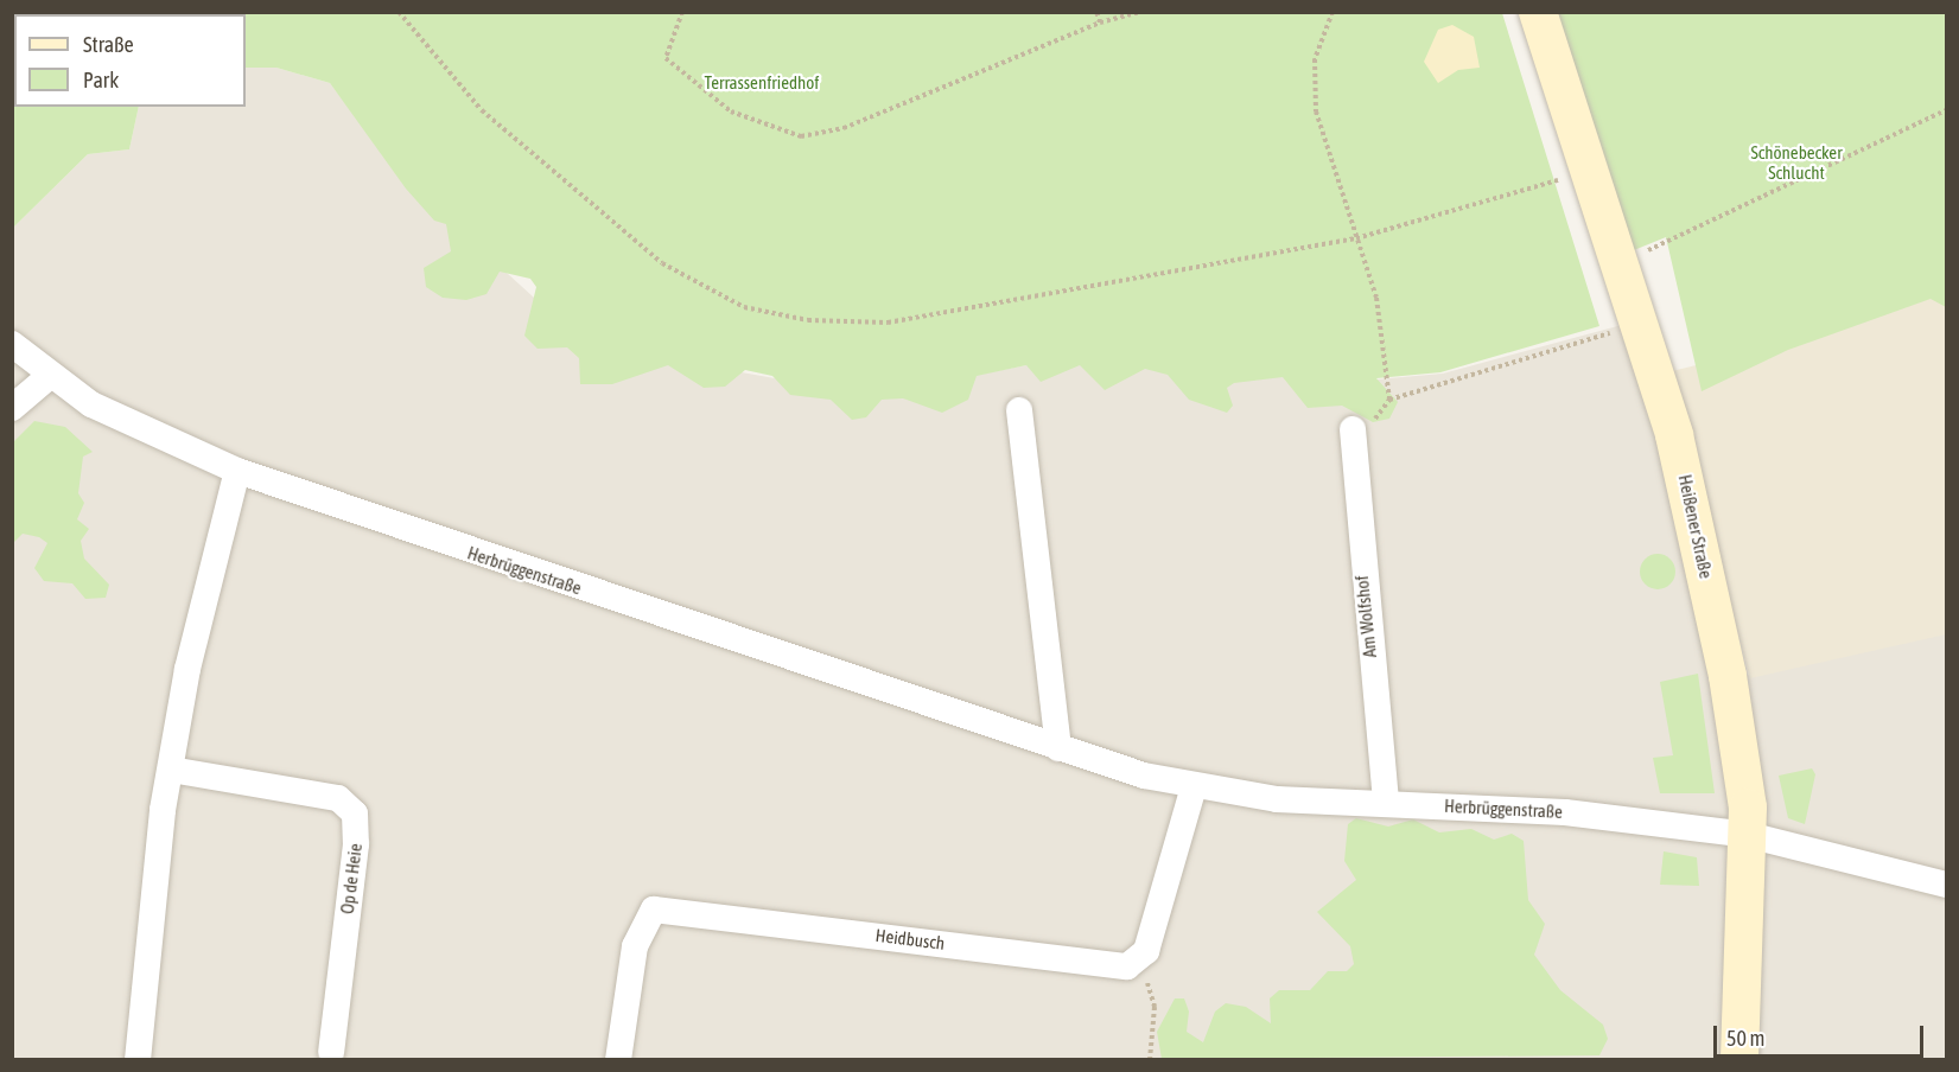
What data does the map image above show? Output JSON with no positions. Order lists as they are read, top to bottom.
{
  "streets": {
    "street": [
      "Heißener Straße",
      "Herbrüggenstraße",
      "Am Wolfshof",
      "Op de Heie",
      "Heidbusch"
    ]
  },
  "crossings": [
    ["Heißener Straße", "Herbrüggenstraße"],
    ["Herbrüggenstraße", "Am Wolfshof"]
  ],
  "parks": ["Terrassenfriedhof", "Schönebecker Schlucht"],
  "legend": ["Straße", "Park"],
  "scale_bar": "50 m"
}
